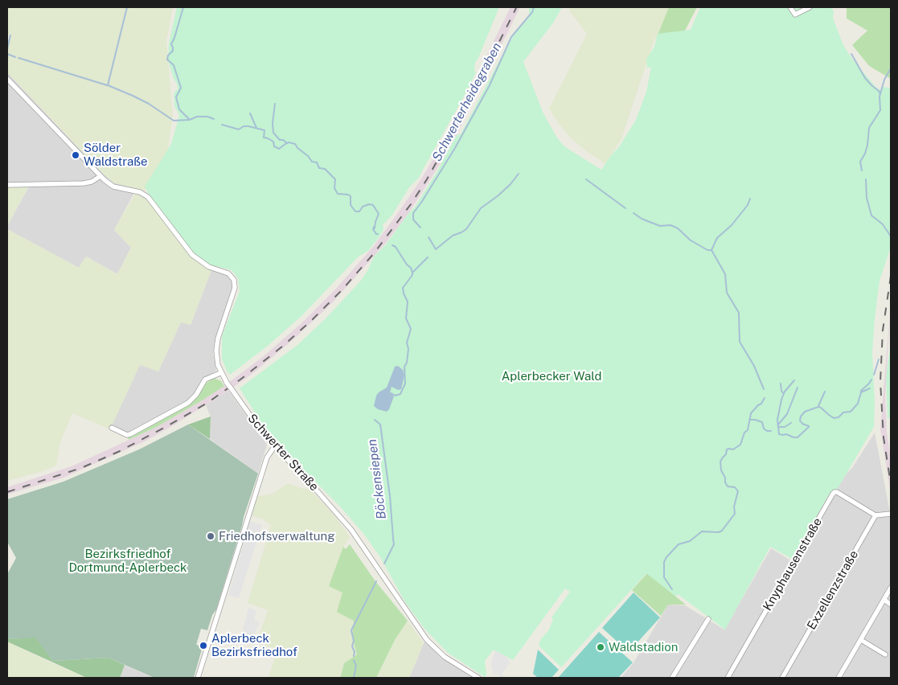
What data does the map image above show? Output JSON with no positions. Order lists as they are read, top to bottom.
{
  "streets": {
    "street": ["Schwerter Straße", "Knyphausenstraße", "Exzellenzstraße"]
  },
  "crossings": [
    ["Knyphausenstraße", "Exzellenzstraße"]
  ],
  "water": ["Schwerterheidegraben", "Böckensiepen"],
  "parks": ["Aplerbecker Wald", "Bezirksfriedhof Dortmund-Aplerbeck"],
  "places": [
    "Sölder Waldstraße",
    "Friedhofsverwaltung",
    "Aplerbeck Bezirksfriedhof",
    "Waldstadion"
  ]
}
